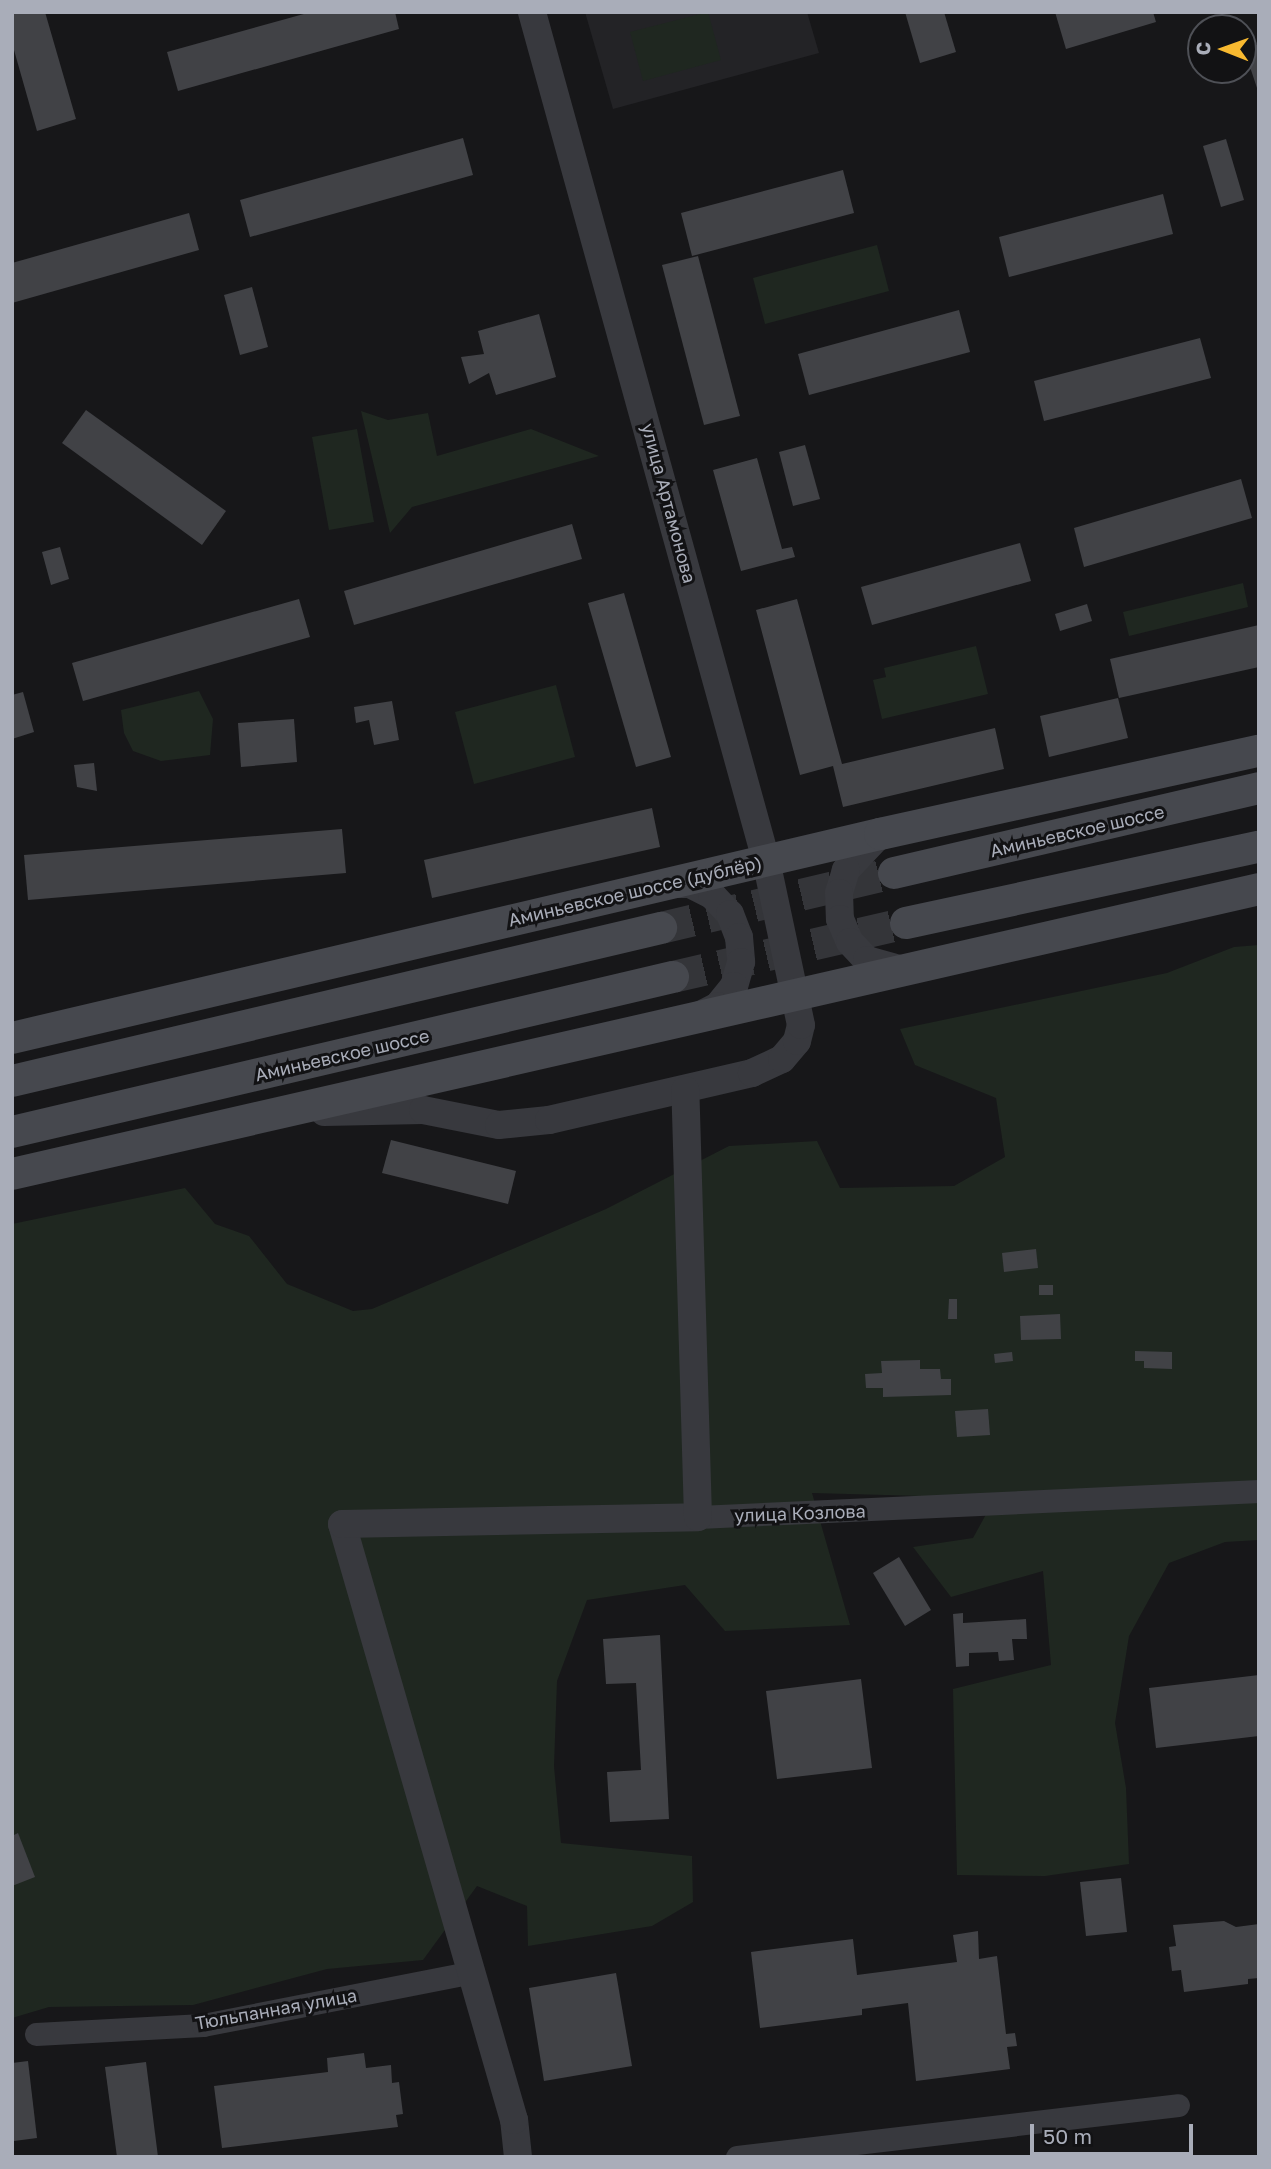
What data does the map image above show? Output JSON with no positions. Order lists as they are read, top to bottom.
{
  "streets": {
    "main road": ["Аминьевское шоссе", "Аминьевское шоссе (дублёр)"],
    "street": ["улица Артамонова", "улица Козлова", "Тюльпанная улица"]
  },
  "crossings": [
    ["улица Артамонова", "Аминьевское шоссе (дублёр)"],
    ["улица Козлова", "Тюльпанная улица"]
  ],
  "scale_bar": "50 m",
  "north": "left"
}
